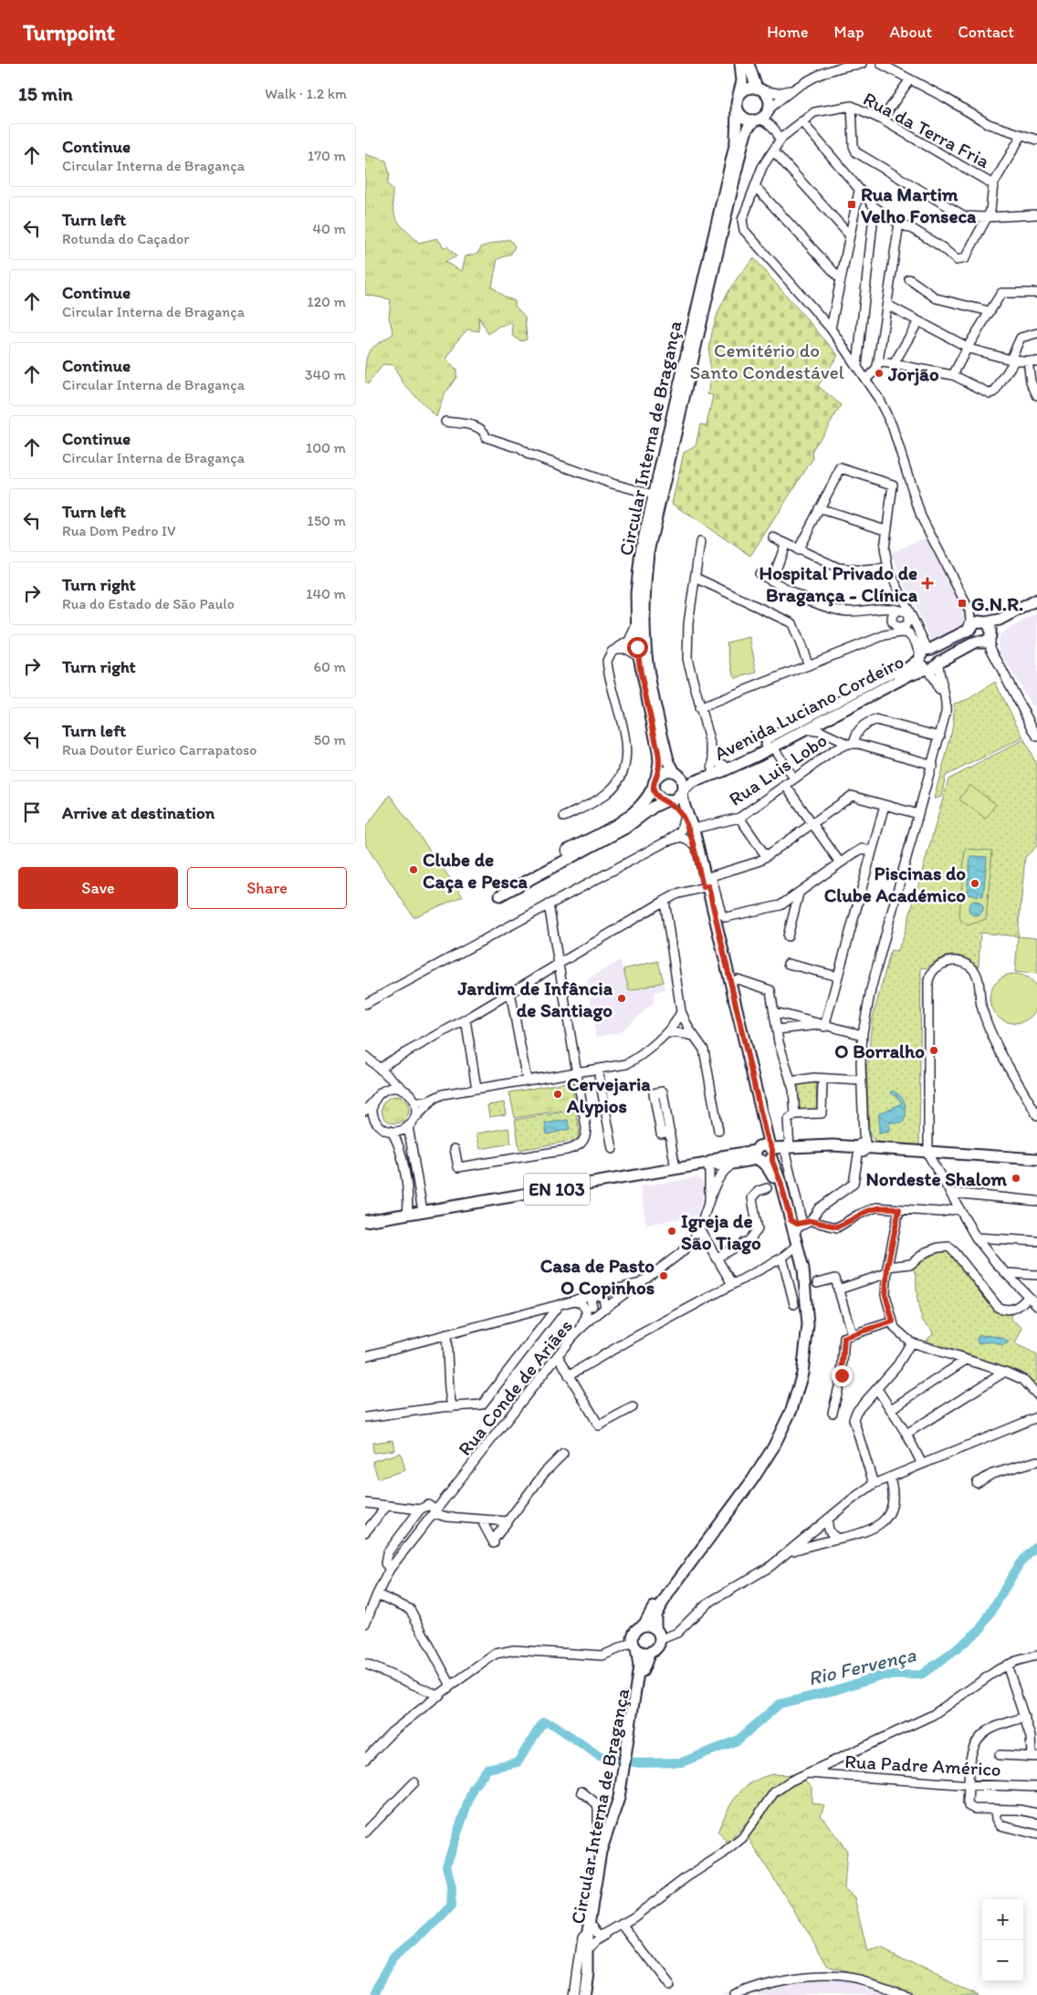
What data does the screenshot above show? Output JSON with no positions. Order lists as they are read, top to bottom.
{
  "streets": {
    "main road": ["Circular Interna de Bragança", "Avenida Luciano Cordeiro", "EN 103"],
    "street": [
      "Rua da Terra Fria",
      "Rua Luis Lobo",
      "Rua Conde de Ariães",
      "Rua Padre Américo"
    ]
  },
  "crossings": [
    ["Circular Interna de Bragança", "Avenida Luciano Cordeiro"],
    ["EN 103", "Rua Conde de Ariães"]
  ],
  "water": ["Rio Fervença"],
  "parks": ["Cemitério do Santo Condestável"],
  "places": {
    "transit": ["Rua Martim Velho Fonseca", "G.N.R."],
    "other": [
      "Jorjão",
      "Clube de Caça e Pesca",
      "Piscinas do Clube Académico",
      "Jardim de Infância de Santiago",
      "O Borralho",
      "Cervejaria Alypios",
      "Nordeste Shalom",
      "Igreja de São Tiago",
      "Casa de Pasto O Copinhos"
    ],
    "health": ["Hospital Privado de Bragança - Clínica"]
  },
  "page": {
    "header": "Turnpoint",
    "nav": [
      "Home",
      "Map",
      "About",
      "Contact"
    ],
    "heading": ["15 min", "Walk · 1.2 km"],
    "list": [
      ["Continue", "Circular Interna de Bragança", "170 m"],
      ["Turn left", "Rotunda do Caçador", "40 m"],
      ["Continue", "Circular Interna de Bragança", "120 m"],
      ["Continue", "Circular Interna de Bragança", "340 m"],
      ["Continue", "Circular Interna de Bragança", "100 m"],
      ["Turn left", "Rua Dom Pedro IV", "150 m"],
      ["Turn right", "Rua do Estado de São Paulo", "140 m"],
      ["Turn right", "60 m"],
      ["Turn left", "Rua Doutor Eurico Carrapatoso", "50 m"],
      "Arrive at destination"
    ],
    "buttons": ["Save", "Share"],
    "map_buttons": ["+", "−"]
  }
}
